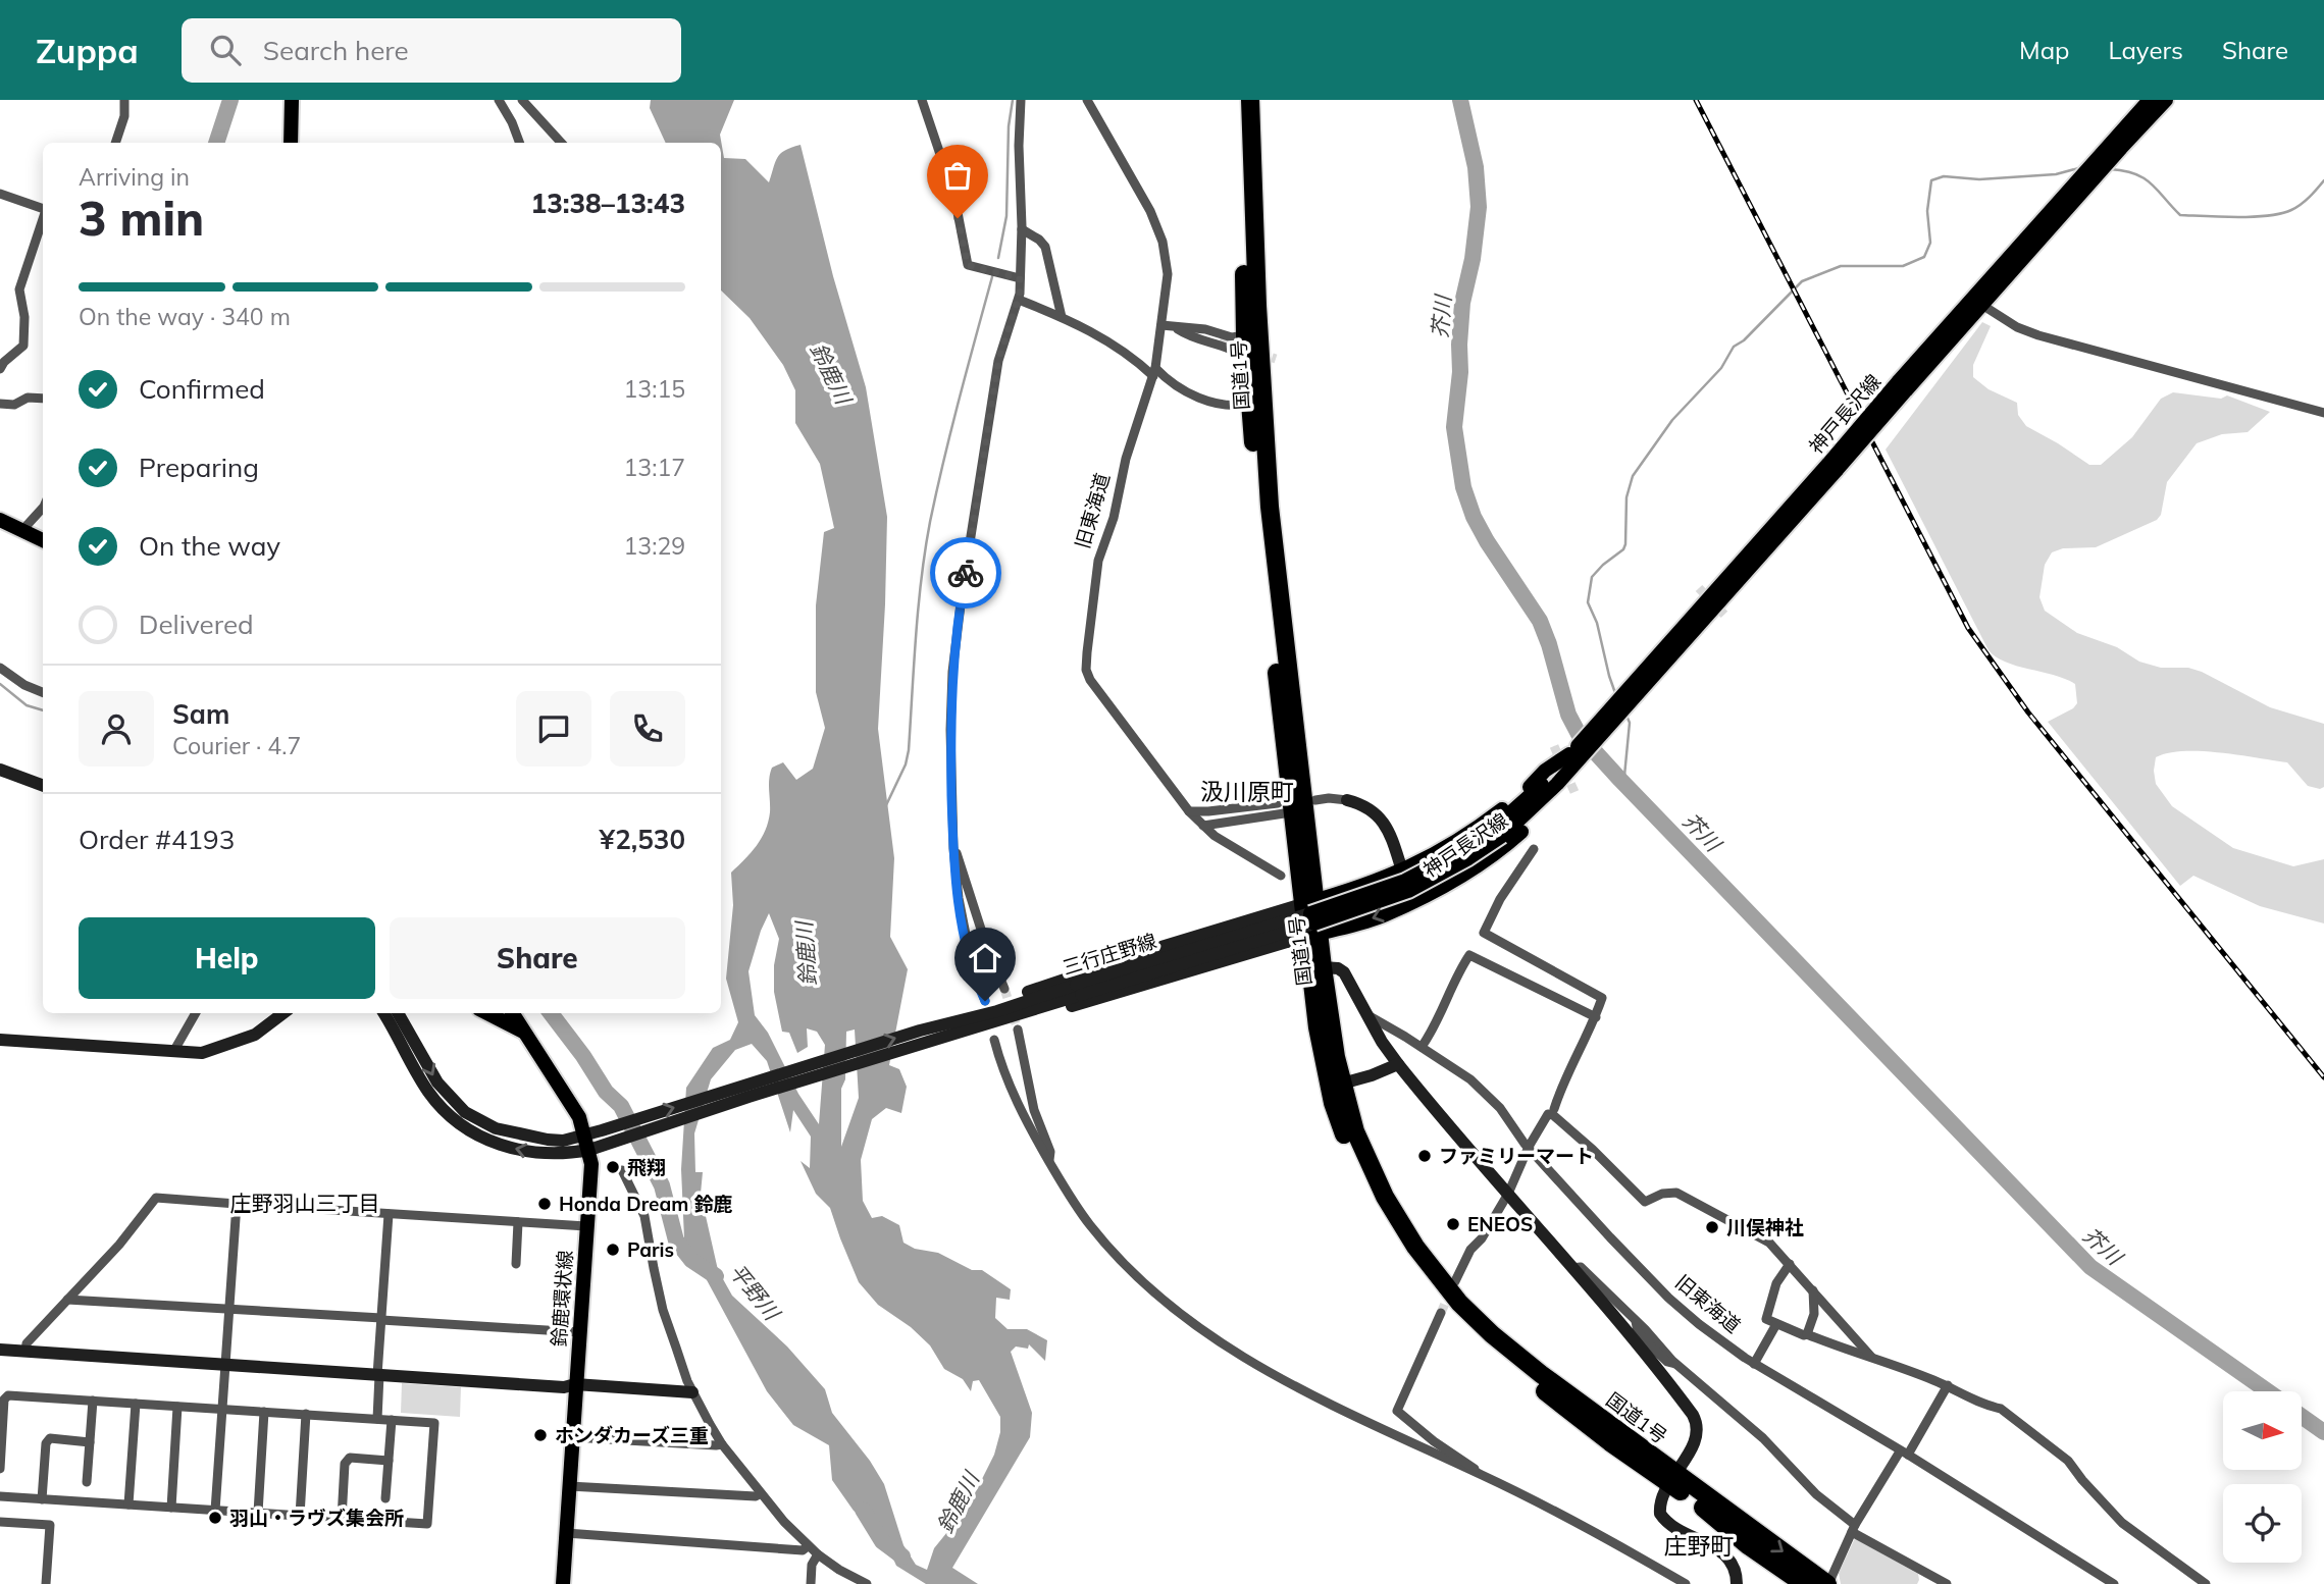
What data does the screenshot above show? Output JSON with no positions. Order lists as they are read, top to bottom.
{
  "streets": {
    "highway": ["国道1号"],
    "main road": ["神戸長沢線", "鈴鹿環状線"],
    "street": ["旧東海道", "三行庄野線"]
  },
  "crossings": [
    ["国道1号", "神戸長沢線"],
    ["国道1号", "三行庄野線"],
    ["神戸長沢線", "三行庄野線"],
    ["三行庄野線", "鈴鹿環状線"]
  ],
  "districts": ["汲川原町", "庄野羽山三丁目", "庄野町"],
  "water": ["芥川", "鈴鹿川", "平野川"],
  "places": [
    "ファミリーマート",
    "飛翔",
    "Honda Dream 鈴鹿",
    "ENEOS",
    "川俣神社",
    "Paris",
    "ホンダカーズ三重",
    "羽山・ラヴズ集会所"
  ],
  "north": "right",
  "page": {
    "header": "Zuppa",
    "search": "Search here",
    "nav": ["Map", "Layers", "Share"],
    "heading": ["3 min", "Arriving in", "13:38–13:43"],
    "panel": [
      "Sam",
      "Courier · 4.7",
      "Order #4193",
      "¥2,530"
    ],
    "bar": "On the way · 340 m",
    "list": [
      ["Confirmed", "13:15"],
      ["Preparing", "13:17"],
      ["On the way", "13:29"],
      "Delivered"
    ],
    "buttons": ["Help", "Share"]
  }
}
